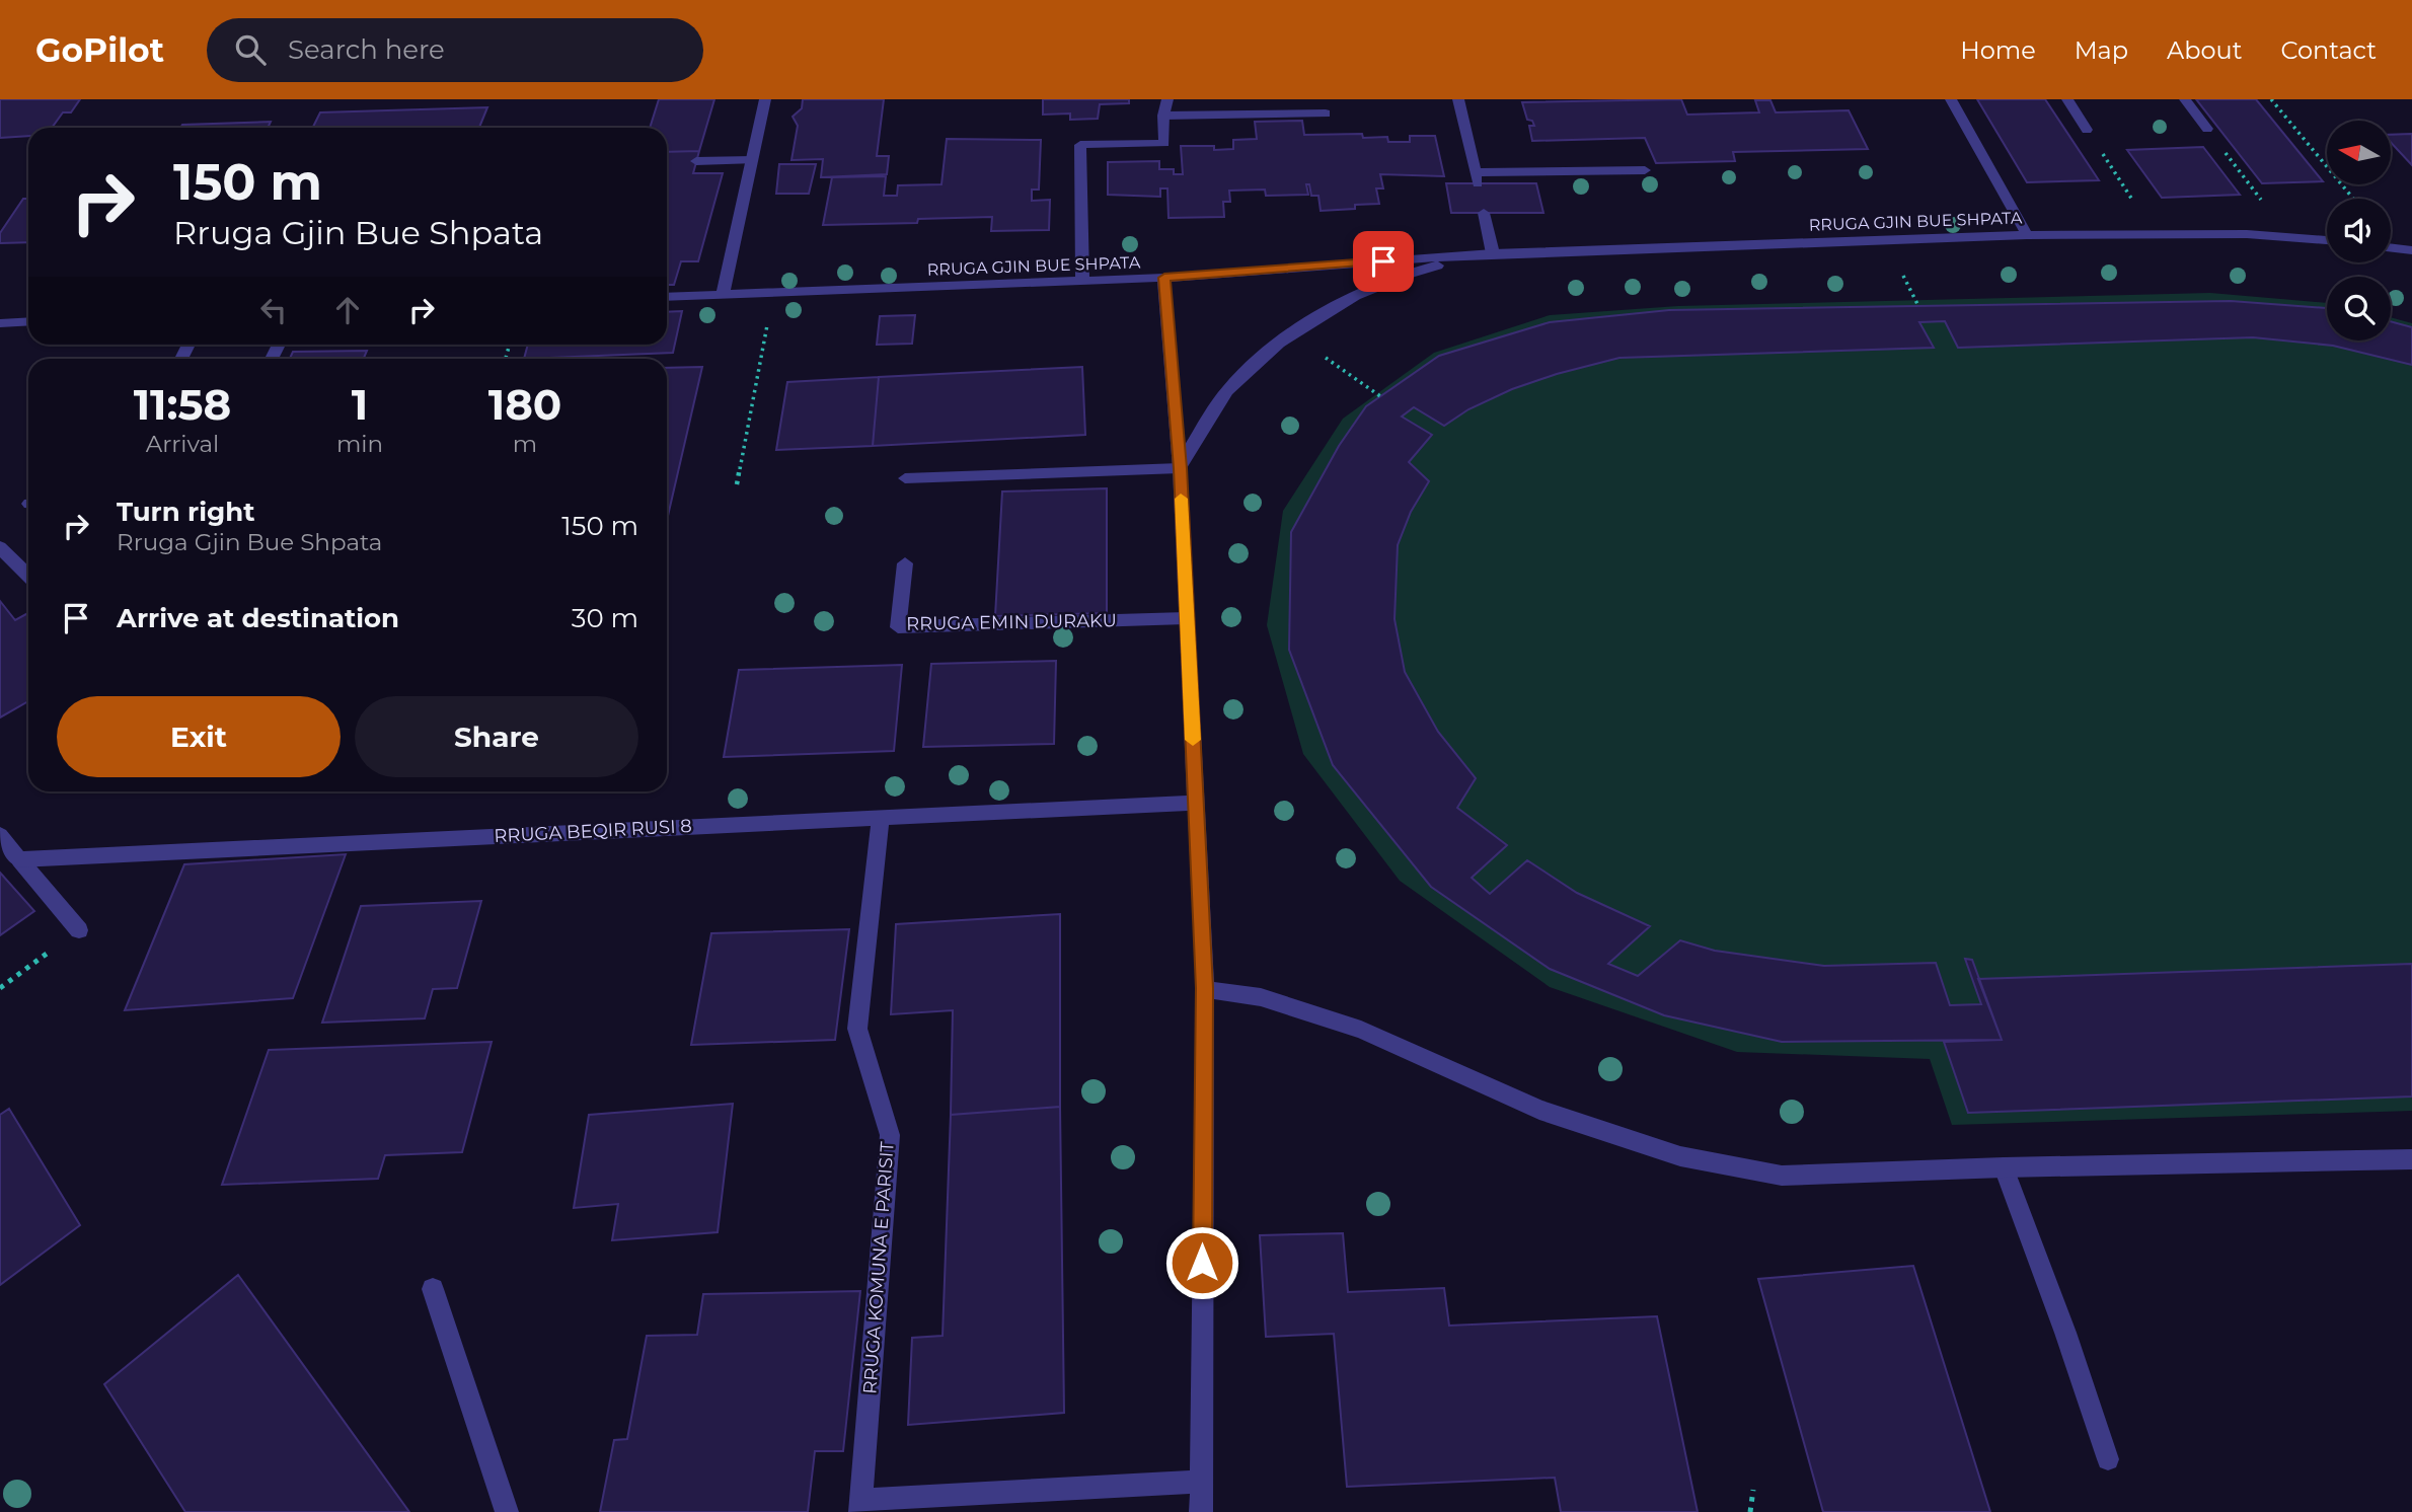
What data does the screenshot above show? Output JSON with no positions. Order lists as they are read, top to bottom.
{
  "streets": {
    "street": [
      "RRUGA GJIN BUE SHPATA",
      "RRUGA EMIN DURAKU",
      "RRUGA BEQIR RUSI 8",
      "RRUGA KOMUNA E PARISIT"
    ]
  },
  "crossings": [
    ["RRUGA BEQIR RUSI 8", "RRUGA KOMUNA E PARISIT"]
  ],
  "north": "left",
  "page": {
    "header": "GoPilot",
    "search": "Search here",
    "nav": [
      "Home",
      "Map",
      "About",
      "Contact"
    ],
    "turn": ["150 m", "Rruga Gjin Bue Shpata"],
    "eta": [
      "11:58",
      "Arrival",
      "1",
      "min",
      "180",
      "m"
    ],
    "list": [
      {
        "name": "Turn right",
        "note": "Rruga Gjin Bue Shpata",
        "value": "150 m"
      },
      {
        "name": "Arrive at destination",
        "value": "30 m"
      }
    ],
    "buttons": ["Exit", "Share"]
  }
}
